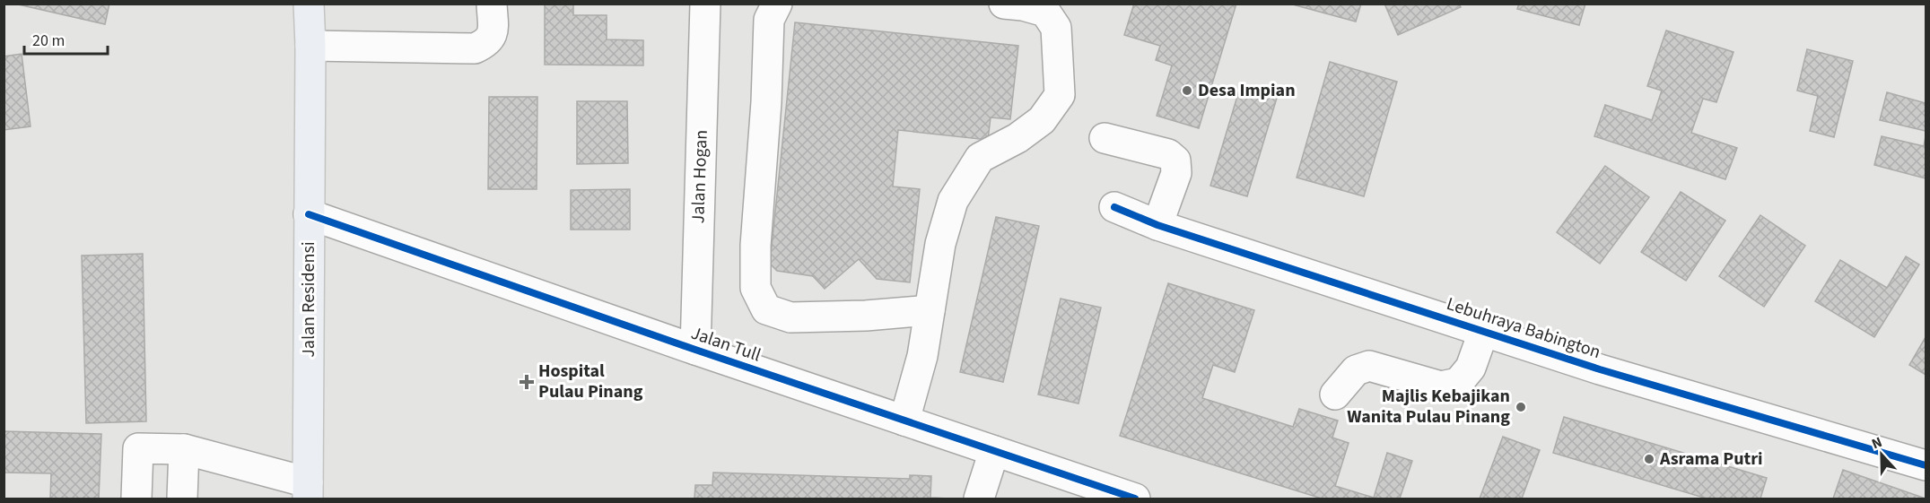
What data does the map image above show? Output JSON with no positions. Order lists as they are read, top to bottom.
{
  "streets": {
    "main road": ["Jalan Residensi"],
    "street": ["Jalan Hogan", "Lebuhraya Babington", "Jalan Tull"]
  },
  "crossings": [
    ["Jalan Hogan", "Jalan Tull"],
    ["Jalan Residensi", "Jalan Tull"]
  ],
  "places": {
    "other": ["Desa Impian", "Majlis Kebajikan Wanita Pulau Pinang", "Asrama Putri"],
    "health": ["Hospital Pulau Pinang"]
  },
  "scale_bar": "20 m",
  "north": "top"
}
